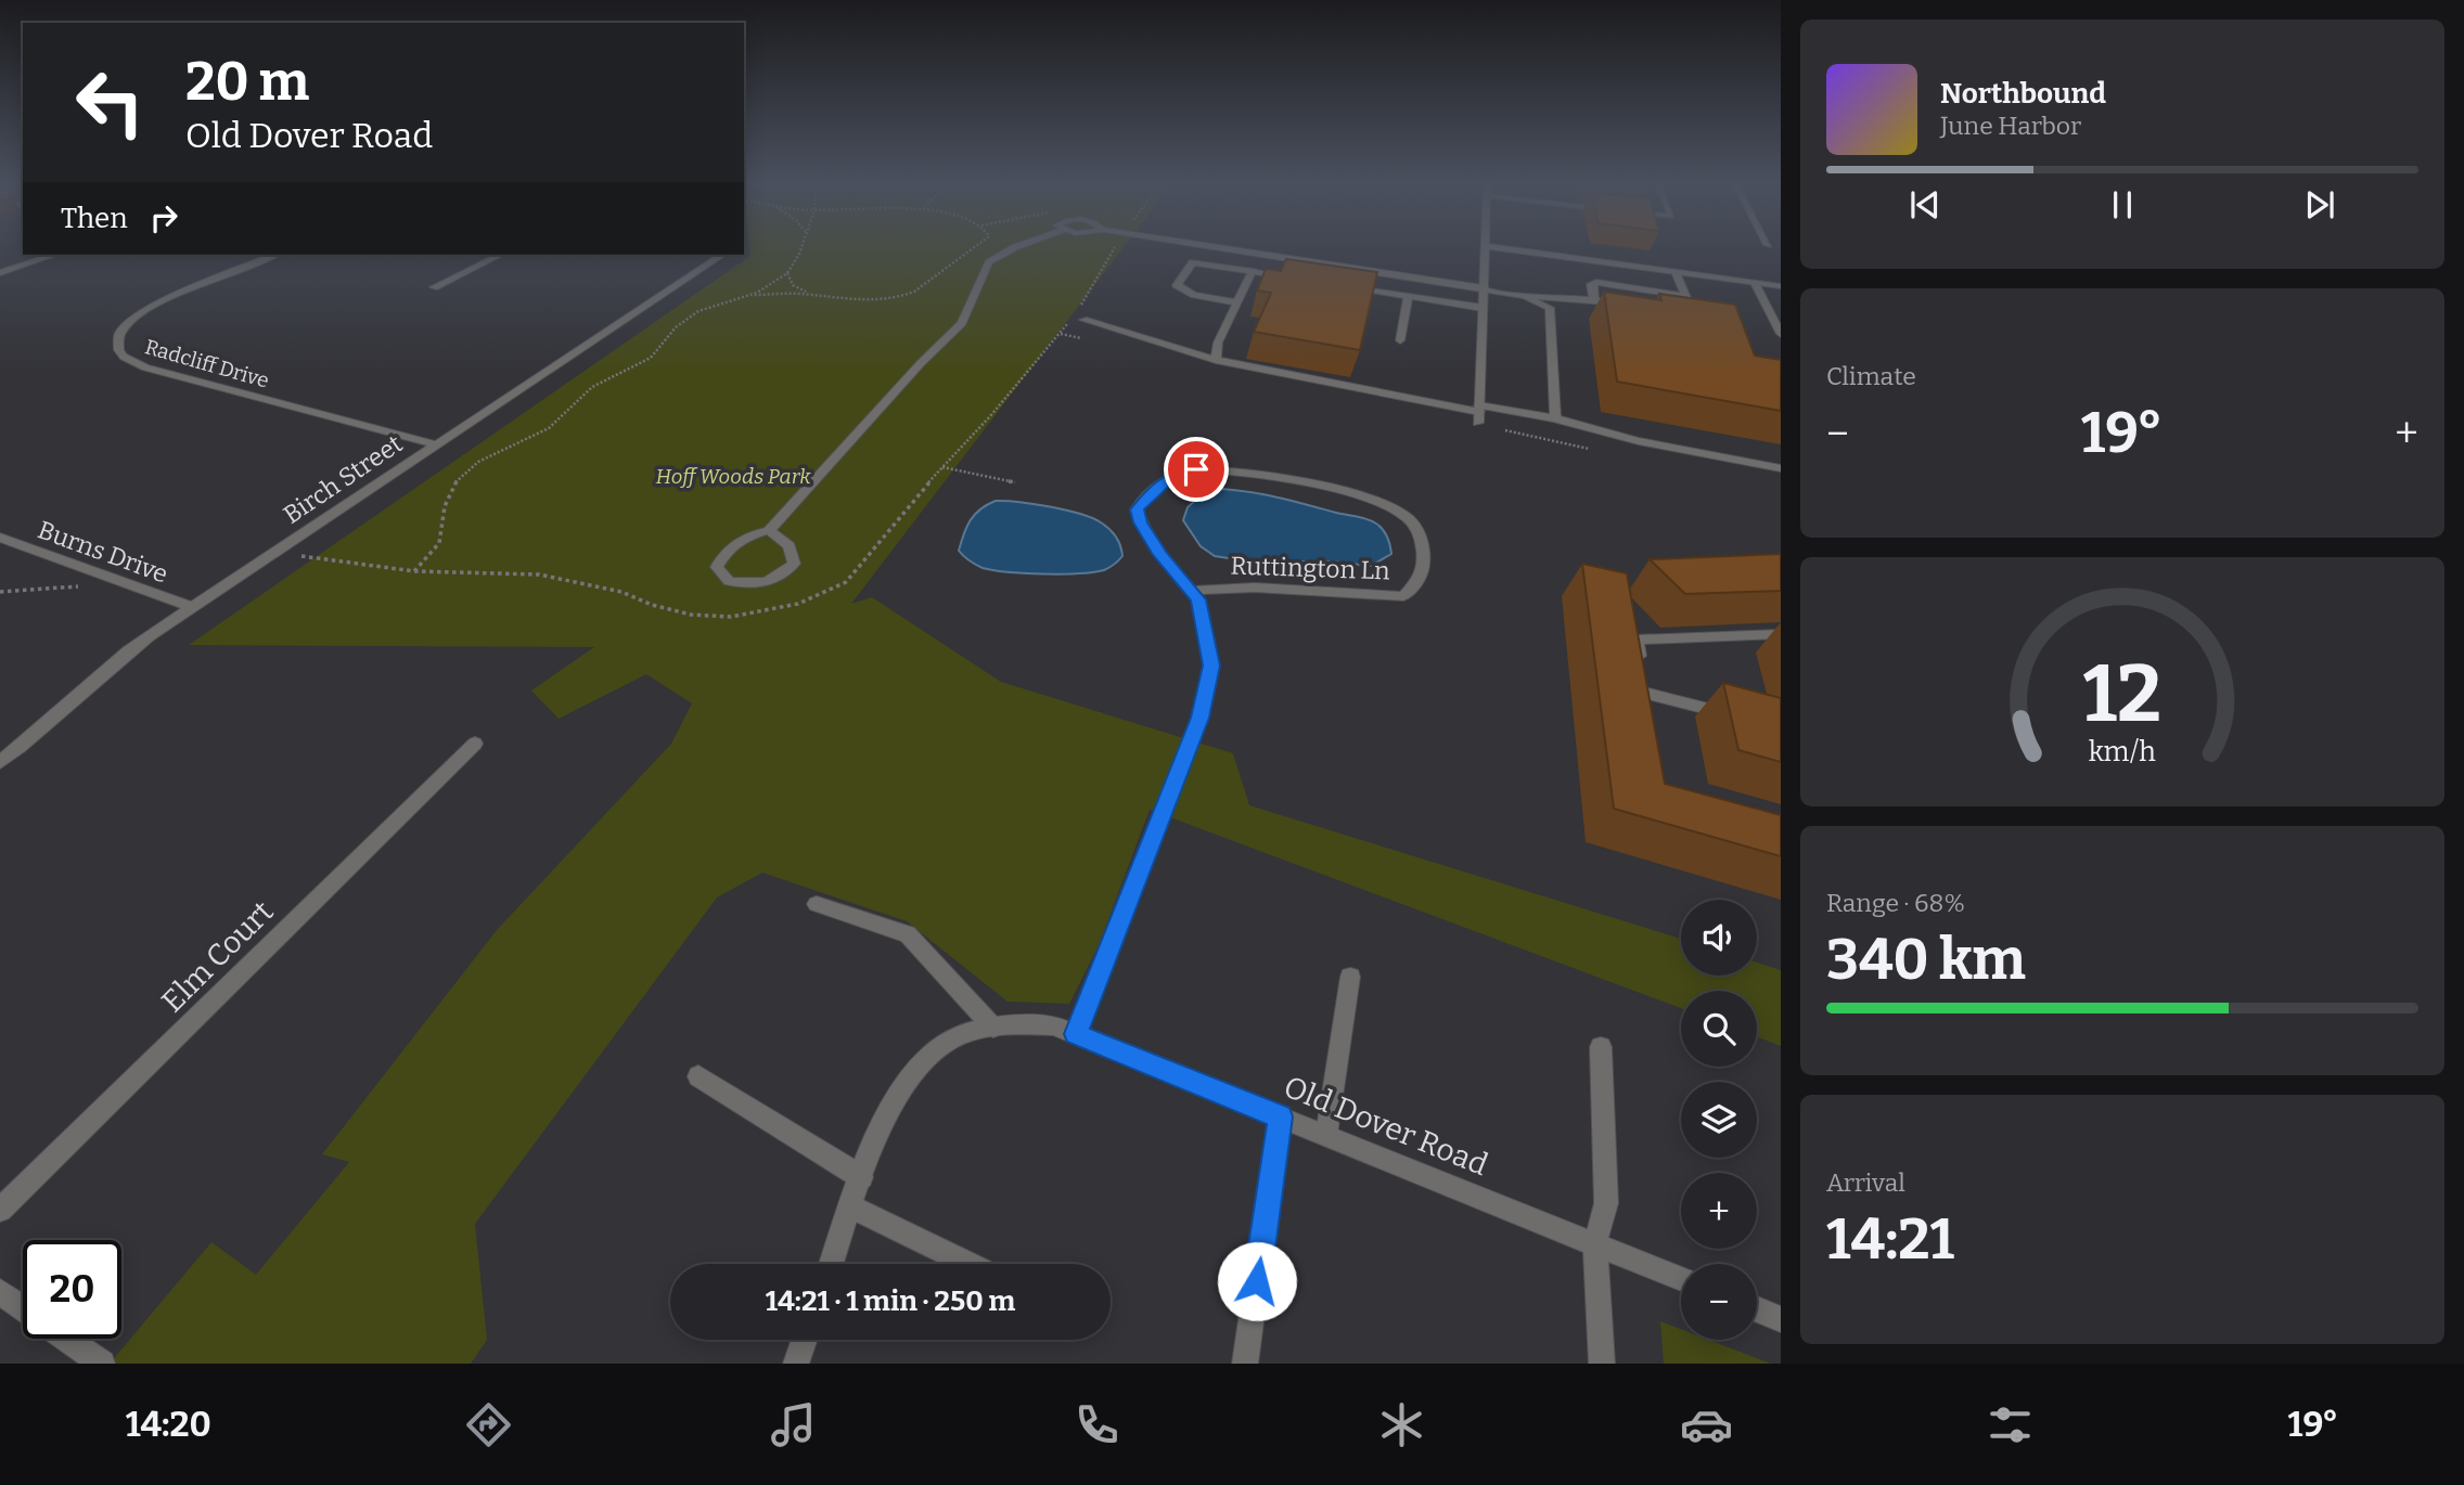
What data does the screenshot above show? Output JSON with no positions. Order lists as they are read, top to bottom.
{
  "streets": {
    "street": [
      "Radcliff Drive",
      "Birch Street",
      "Burns Drive",
      "Ruttington Ln",
      "Elm Court",
      "Old Dover Road"
    ]
  },
  "crossings": [
    ["Radcliff Drive", "Birch Street"],
    ["Birch Street", "Burns Drive"],
    ["Ruttington Ln", "Old Dover Road"]
  ],
  "parks": ["Hoff Woods Park"],
  "page": {
    "turn": ["20 m", "Old Dover Road"],
    "song": ["Northbound", "June Harbor"],
    "then": "Then",
    "tile": [
      "Climate",
      ["Range · 68%", "340 km"],
      ["Arrival", "14:21"]
    ],
    "heat": ["−", "19°", "+"],
    "map_buttons": ["+", "−"],
    "limit": "20",
    "trip": "14:21 · 1 min · 250 m",
    "tabs": ["14:20", "19°"],
    "gauge": ["12", "km/h"]
  }
}
